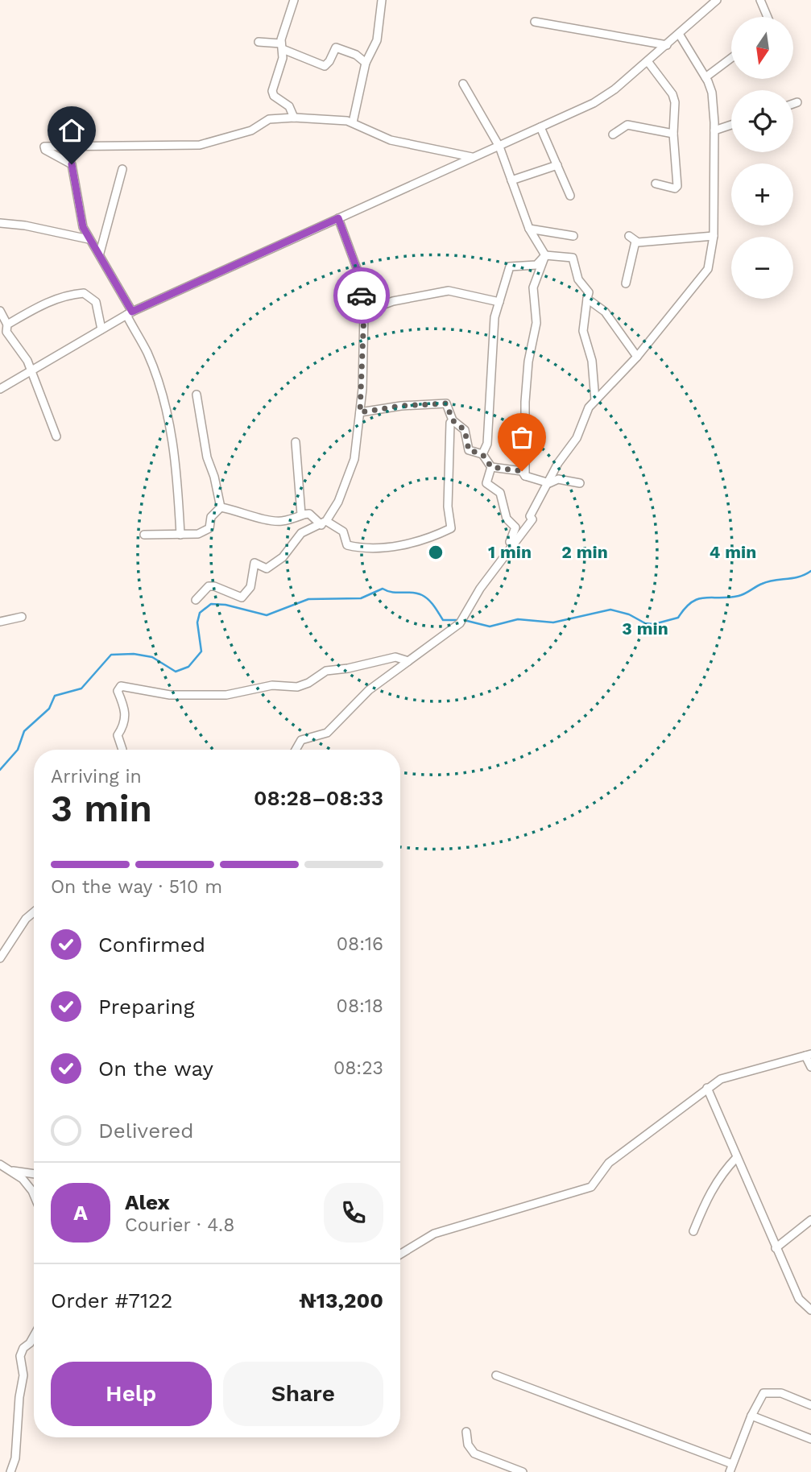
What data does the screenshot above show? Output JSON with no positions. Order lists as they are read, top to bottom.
{
  "north": "bottom",
  "page": {
    "map_buttons": ["+", "−"],
    "heading": ["3 min", "Arriving in", "08:28–08:33"],
    "panel": [
      "Alex",
      "Courier · 4.8",
      "Order #7122",
      "₦13,200"
    ],
    "bar": "On the way · 510 m",
    "list": [
      ["Confirmed", "08:16"],
      ["Preparing", "08:18"],
      ["On the way", "08:23"],
      "Delivered"
    ],
    "round": "A",
    "buttons": ["Help", "Share"]
  },
  "rings": [
    "1 min",
    "2 min",
    "4 min",
    "3 min"
  ]
}
